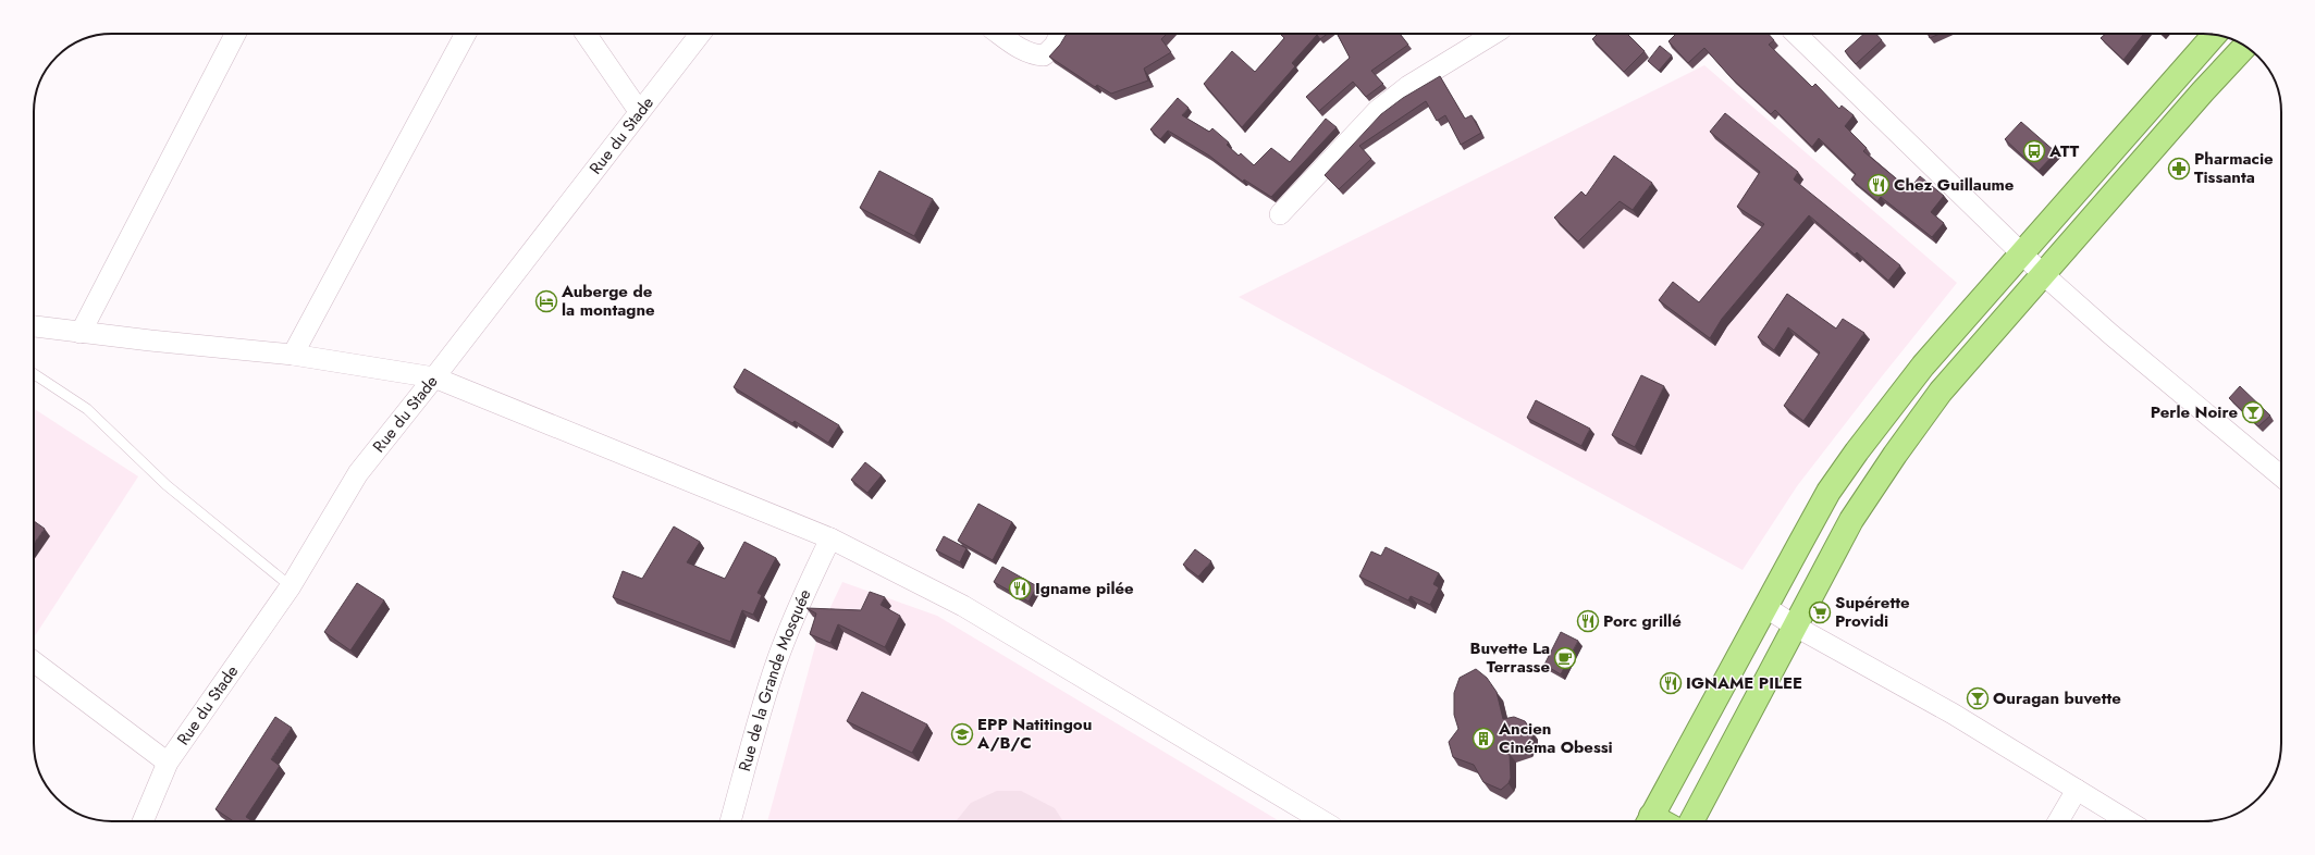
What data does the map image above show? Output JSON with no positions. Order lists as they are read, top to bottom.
{
  "streets": {
    "street": ["Rue du Stade", "Rue de la Grande Mosquée"]
  },
  "places": {
    "bus stop": ["ATT"],
    "pharmacy": ["Pharmacie Tissanta"],
    "restaurant": [
      "Chez Guillaume",
      "Igname pilée",
      "Porc grillé",
      "IGNAME PILEE"
    ],
    "hotel": ["Auberge de la montagne"],
    "bar": ["Perle Noire", "Ouragan buvette"],
    "supermarket": ["Supérette Providi"],
    "cafe": ["Buvette La Terrasse"],
    "school or university": ["EPP Natitingou A/B/C"],
    "building": ["Ancien Cinéma Obessi"]
  }
}
